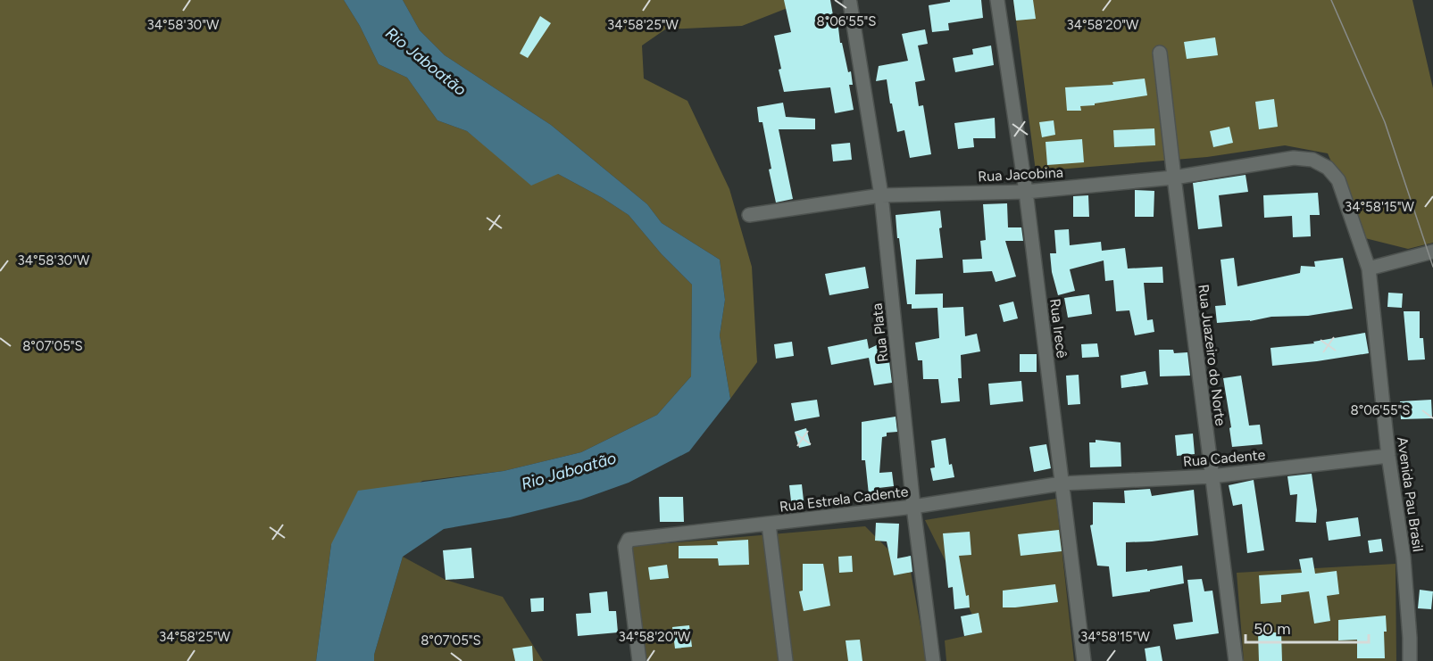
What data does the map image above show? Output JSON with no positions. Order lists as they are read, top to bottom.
{
  "streets": {
    "street": [
      "Rua Jacobina",
      "Rua Irecê",
      "Rua Plata",
      "Rua Juazeiro do Norte",
      "Rua Cadente",
      "Avenida Pau Brasil",
      "Rua Estrela Cadente"
    ]
  },
  "crossings": [
    ["Rua Jacobina", "Rua Irecê"],
    ["Rua Jacobina", "Rua Plata"],
    ["Rua Jacobina", "Rua Juazeiro do Norte"],
    ["Rua Jacobina", "Avenida Pau Brasil"],
    ["Rua Irecê", "Rua Cadente"],
    ["Rua Irecê", "Rua Estrela Cadente"],
    ["Rua Plata", "Rua Estrela Cadente"],
    ["Rua Juazeiro do Norte", "Rua Cadente"],
    ["Rua Cadente", "Avenida Pau Brasil"],
    ["Rua Cadente", "Rua Estrela Cadente"]
  ],
  "water": ["Rio Jaboatão"],
  "scale_bar": "50 m",
  "coordinates": [
    "8°06'55\"S",
    "34°58'30\"W",
    "34°58'25\"W",
    "34°58'20\"W",
    "34°58'15\"W",
    "8°07'05\"S"
  ]
}
